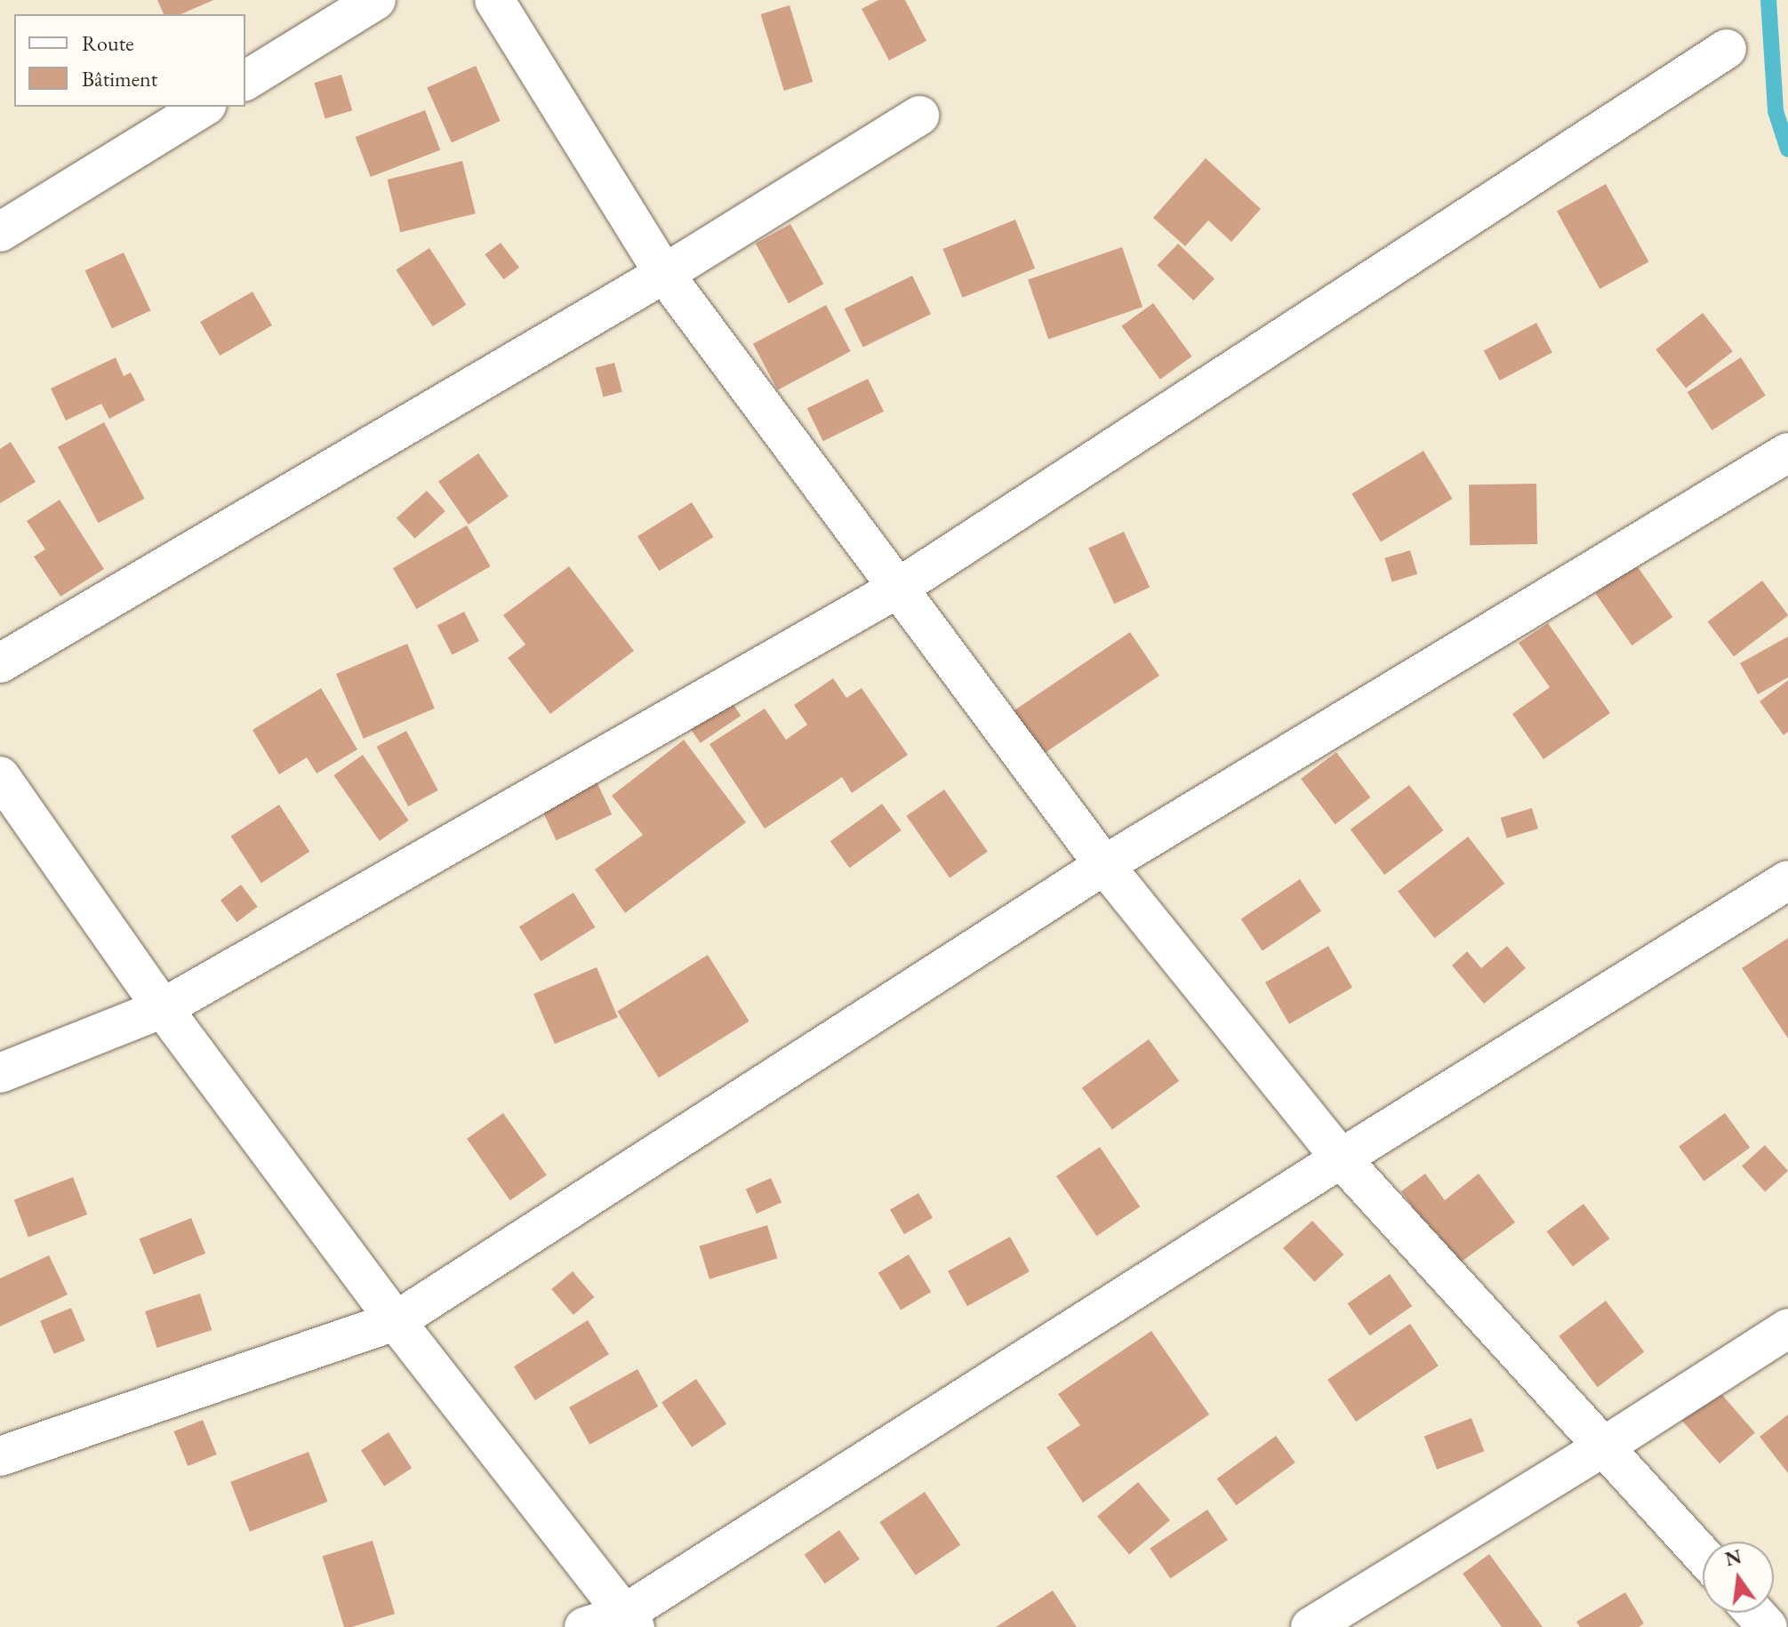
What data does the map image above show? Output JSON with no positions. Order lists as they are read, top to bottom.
{
  "legend": ["Route", "Bâtiment"],
  "north": "top"
}
